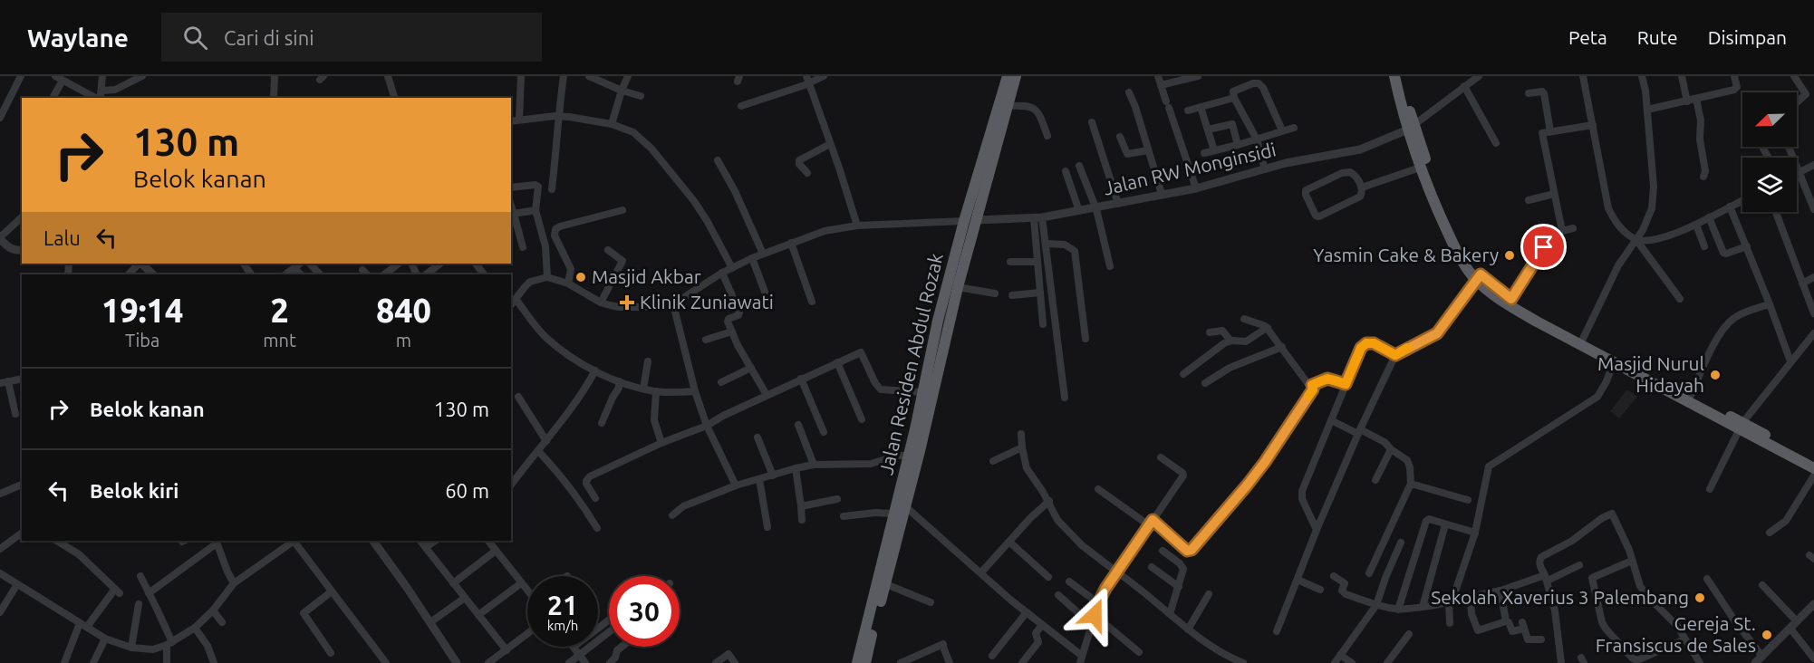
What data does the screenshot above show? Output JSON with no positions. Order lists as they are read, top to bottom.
{
  "streets": {
    "highway": ["Jalan Residen Abdul Rozak"],
    "street": ["Jalan RW Monginsidi"]
  },
  "crossings": [
    ["Jalan RW Monginsidi", "Jalan Residen Abdul Rozak"]
  ],
  "places": {
    "other": [
      "Yasmin Cake & Bakery",
      "Masjid Akbar",
      "Masjid Nurul Hidayah",
      "Sekolah Xaverius 3 Palembang",
      "Gereja St. Fransiscus de Sales"
    ],
    "health": ["Klinik Zuniawati"]
  },
  "north": "bottom left",
  "page": {
    "header": "Waylane",
    "search": "Cari di sini",
    "nav": ["Peta", "Rute", "Disimpan"],
    "turn": ["130 m", "Belok kanan"],
    "then": "Lalu",
    "eta": [
      "19:14",
      "Tiba",
      "2",
      "mnt",
      "840",
      "m"
    ],
    "list": [
      {
        "name": "Belok kanan",
        "value": "130 m"
      },
      {
        "name": "Belok kiri",
        "value": "60 m"
      }
    ],
    "speed": "21 km/h",
    "limit": "30"
  }
}
